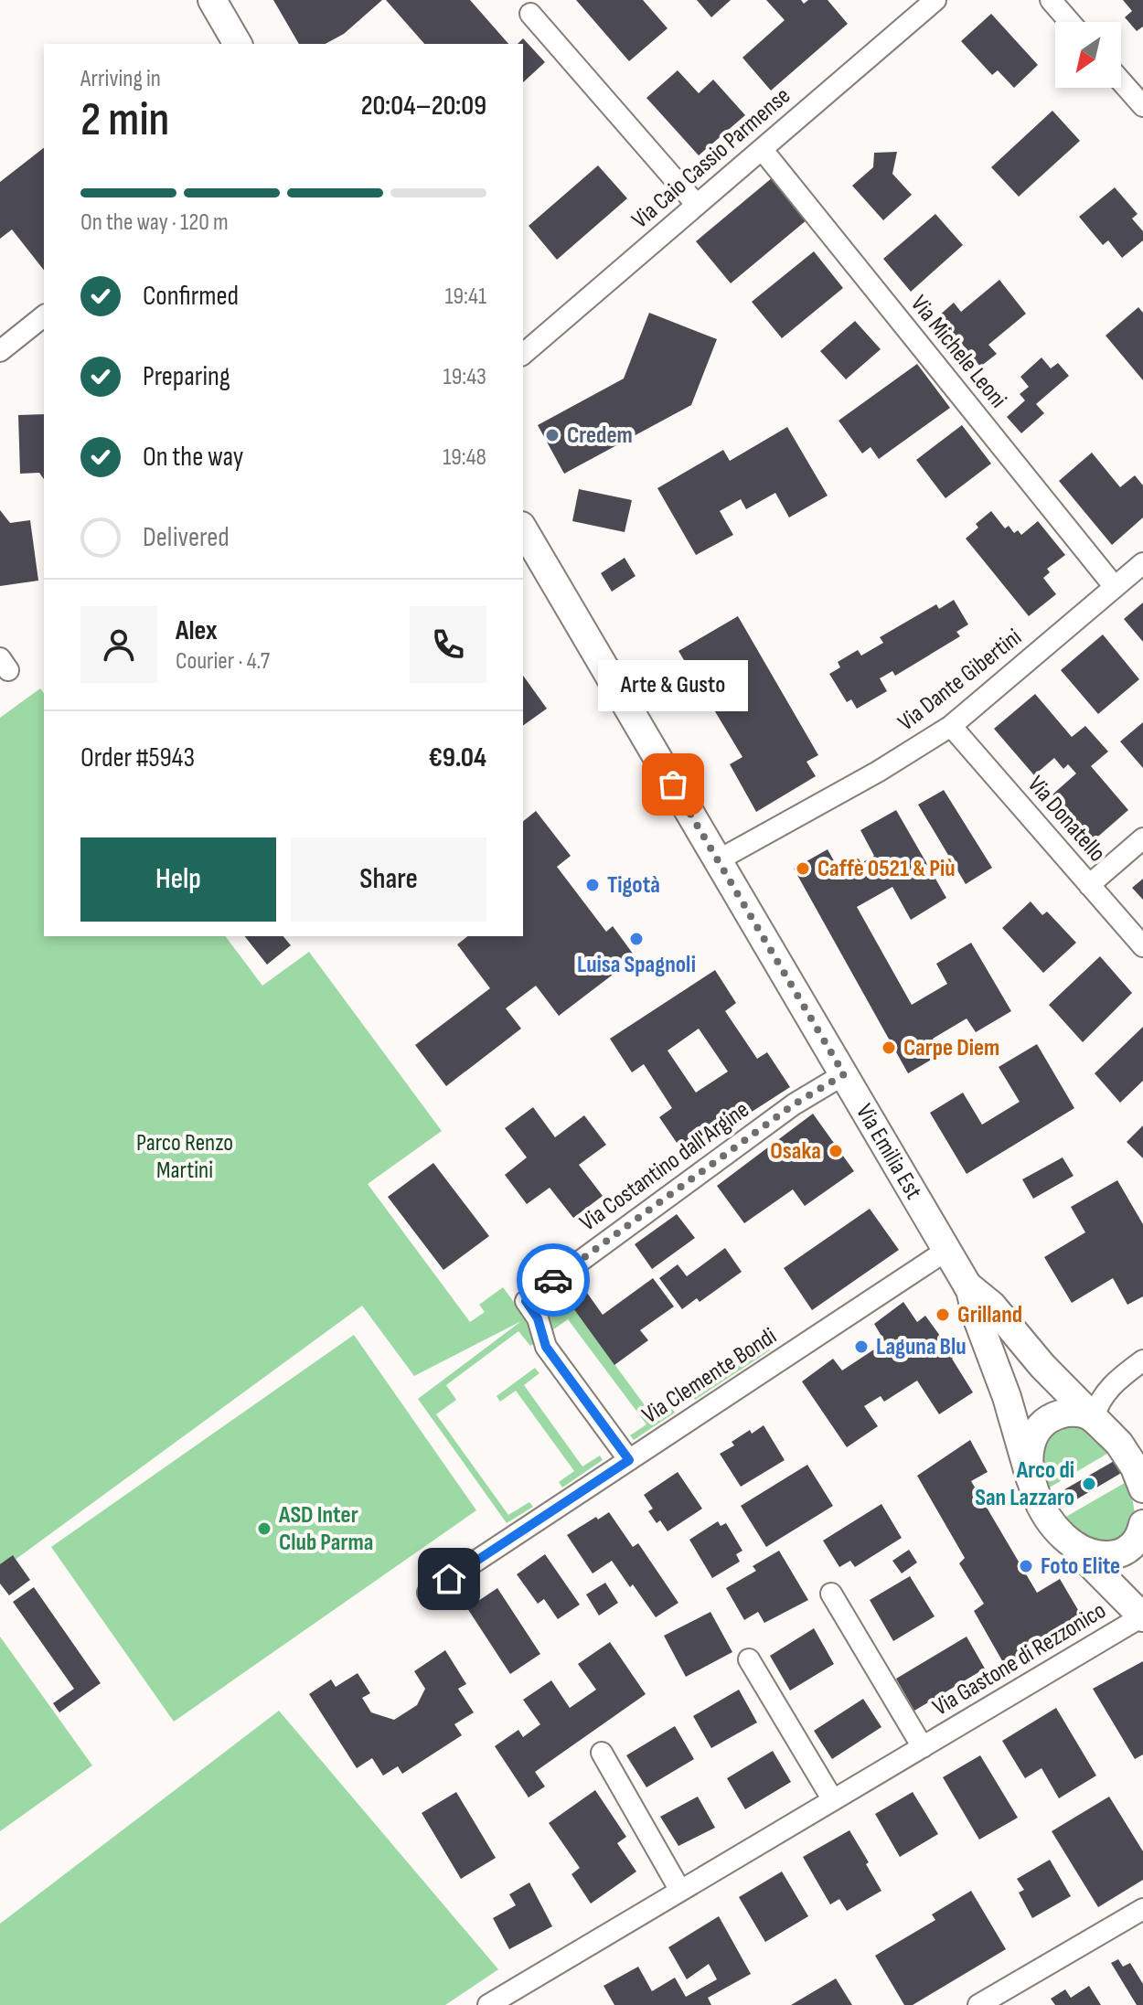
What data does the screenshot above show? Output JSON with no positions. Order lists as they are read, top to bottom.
{
  "streets": {
    "main road": ["Via Emilia Est"],
    "street": [
      "Via Caio Cassio Parmense",
      "Via Michele Leoni",
      "Via Dante Gibertini",
      "Via Donatello",
      "Via Costantino dall'Argine",
      "Via Clemente Bondi",
      "Via Gastone di Rezzonico"
    ]
  },
  "crossings": [
    ["Via Caio Cassio Parmense", "Via Michele Leoni"],
    ["Via Michele Leoni", "Via Dante Gibertini"],
    ["Via Dante Gibertini", "Via Donatello"],
    ["Via Dante Gibertini", "Via Emilia Est"],
    ["Via Emilia Est", "Via Costantino dall'Argine"],
    ["Via Emilia Est", "Via Clemente Bondi"],
    ["Via Emilia Est", "Via Gastone di Rezzonico"],
    ["Via Costantino dall'Argine", "Via Clemente Bondi"]
  ],
  "parks": ["Parco Renzo Martini"],
  "places": [
    "Credem",
    "Arte & Gusto",
    "Caffè 0521 & Più",
    "Tigotà",
    "Luisa Spagnoli",
    "Carpe Diem",
    "Osaka",
    "Grilland",
    "Laguna Blu",
    "Arco di San Lazzaro",
    "ASD Inter Club Parma",
    "Foto Elite"
  ],
  "north": "bottom left",
  "page": {
    "heading": ["2 min", "Arriving in", "20:04–20:09"],
    "panel": [
      "Alex",
      "Courier · 4.7",
      "Order #5943",
      "€9.04"
    ],
    "bar": "On the way · 120 m",
    "list": [
      ["Confirmed", "19:41"],
      ["Preparing", "19:43"],
      ["On the way", "19:48"],
      "Delivered"
    ],
    "bubble": "Arte & Gusto",
    "buttons": ["Help", "Share"]
  }
}
